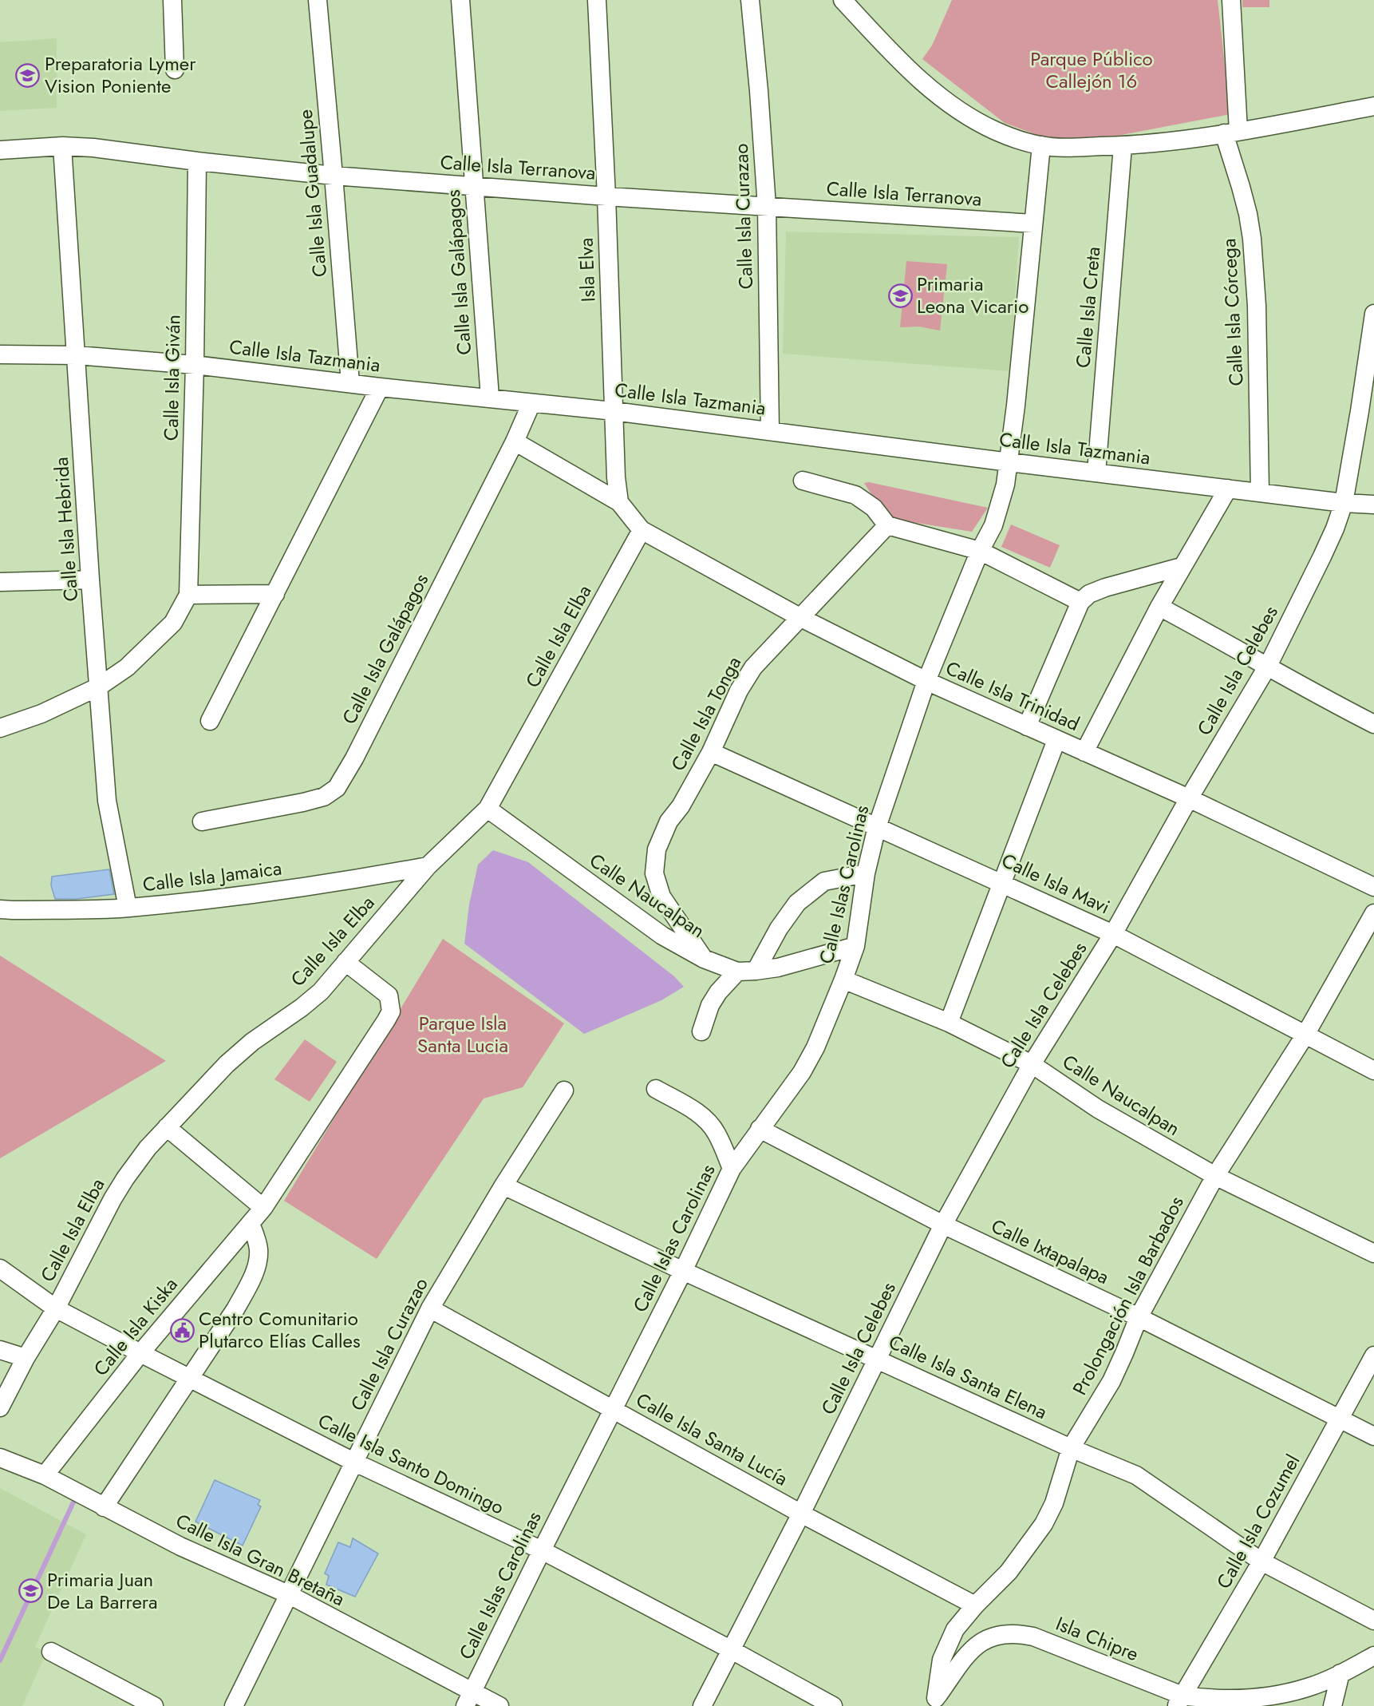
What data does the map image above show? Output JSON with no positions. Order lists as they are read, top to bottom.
{
  "streets": {
    "street": [
      "Calle Isla Terranova",
      "Calle Isla Guadalupe",
      "Calle Isla Curazao",
      "Isla Elva",
      "Calle Isla Galápagos",
      "Calle Isla Creta",
      "Calle Isla Córcega",
      "Calle Isla Tazmania",
      "Calle Isla Giván",
      "Calle Isla Hebrida",
      "Calle Isla Elba",
      "Calle Isla Celebes",
      "Calle Isla Trinidad",
      "Calle Isla Tonga",
      "Calle Isla Jamaica",
      "Calle Isla Mavi",
      "Calle Islas Carolinas",
      "Calle Naucalpan",
      "Calle Ixtapalapa",
      "Prolongación Isla Barbados",
      "Calle Isla Kiska",
      "Calle Isla Santa Elena",
      "Calle Isla Santa Lucía",
      "Calle Isla Santo Domingo",
      "Calle Isla Cozumel",
      "Calle Isla Gran Bretaña",
      "Isla Chipre"
    ]
  },
  "crossings": [
    ["Calle Isla Terranova", "Calle Isla Guadalupe"],
    ["Calle Isla Terranova", "Calle Isla Curazao"],
    ["Calle Isla Terranova", "Isla Elva"],
    ["Calle Isla Terranova", "Calle Isla Galápagos"],
    ["Calle Isla Terranova", "Calle Isla Giván"],
    ["Calle Isla Terranova", "Calle Isla Hebrida"],
    ["Calle Isla Terranova", "Calle Islas Carolinas"],
    ["Calle Isla Guadalupe", "Calle Isla Tazmania"],
    ["Calle Isla Curazao", "Calle Isla Tazmania"],
    ["Calle Isla Curazao", "Calle Isla Santa Elena"],
    ["Calle Isla Curazao", "Calle Isla Santa Lucía"],
    ["Calle Isla Curazao", "Calle Isla Santo Domingo"],
    ["Calle Isla Curazao", "Calle Isla Gran Bretaña"],
    ["Isla Elva", "Calle Isla Tazmania"],
    ["Isla Elva", "Calle Isla Elba"],
    ["Isla Elva", "Calle Isla Trinidad"],
    ["Calle Isla Galápagos", "Calle Isla Tazmania"],
    ["Calle Isla Creta", "Calle Isla Tazmania"],
    ["Calle Isla Córcega", "Calle Isla Tazmania"],
    ["Calle Isla Tazmania", "Calle Isla Giván"],
    ["Calle Isla Tazmania", "Calle Isla Hebrida"],
    ["Calle Isla Tazmania", "Calle Isla Celebes"],
    ["Calle Isla Tazmania", "Calle Islas Carolinas"],
    ["Calle Isla Hebrida", "Calle Isla Jamaica"],
    ["Calle Isla Elba", "Calle Isla Trinidad"],
    ["Calle Isla Elba", "Calle Isla Jamaica"],
    ["Calle Isla Elba", "Calle Naucalpan"],
    ["Calle Isla Elba", "Calle Isla Kiska"],
    ["Calle Isla Elba", "Calle Isla Santo Domingo"],
    ["Calle Isla Celebes", "Calle Isla Trinidad"],
    ["Calle Isla Celebes", "Calle Isla Mavi"],
    ["Calle Isla Celebes", "Calle Naucalpan"],
    ["Calle Isla Celebes", "Calle Ixtapalapa"],
    ["Calle Isla Celebes", "Calle Isla Santa Elena"],
    ["Calle Isla Celebes", "Calle Isla Santa Lucía"],
    ["Calle Isla Celebes", "Calle Isla Santo Domingo"],
    ["Calle Isla Trinidad", "Calle Isla Tonga"],
    ["Calle Isla Trinidad", "Calle Islas Carolinas"],
    ["Calle Isla Tonga", "Calle Isla Mavi"],
    ["Calle Isla Tonga", "Calle Naucalpan"],
    ["Calle Isla Mavi", "Calle Islas Carolinas"],
    ["Calle Isla Mavi", "Prolongación Isla Barbados"],
    ["Calle Islas Carolinas", "Calle Naucalpan"],
    ["Calle Islas Carolinas", "Calle Ixtapalapa"],
    ["Calle Islas Carolinas", "Calle Isla Santa Elena"],
    ["Calle Islas Carolinas", "Calle Isla Santa Lucía"],
    ["Calle Islas Carolinas", "Calle Isla Santo Domingo"],
    ["Calle Islas Carolinas", "Calle Isla Gran Bretaña"],
    ["Calle Naucalpan", "Prolongación Isla Barbados"],
    ["Calle Ixtapalapa", "Prolongación Isla Barbados"],
    ["Calle Ixtapalapa", "Calle Isla Cozumel"],
    ["Prolongación Isla Barbados", "Calle Isla Santa Elena"],
    ["Prolongación Isla Barbados", "Calle Isla Santa Lucía"],
    ["Prolongación Isla Barbados", "Isla Chipre"],
    ["Calle Isla Kiska", "Calle Isla Santo Domingo"],
    ["Calle Isla Kiska", "Calle Isla Gran Bretaña"],
    ["Calle Isla Santa Elena", "Calle Isla Cozumel"],
    ["Calle Isla Cozumel", "Isla Chipre"]
  ],
  "parks": ["Parque Público Callejón 16", "Parque Isla Santa Lucia"],
  "places": {
    "school or university": ["Preparatoria Lymer Vision Poniente", "Primaria Leona Vicario", "Primaria Juan De La Barrera"],
    "public building": ["Centro Comunitario Plutarco Elías Calles"]
  }
}
